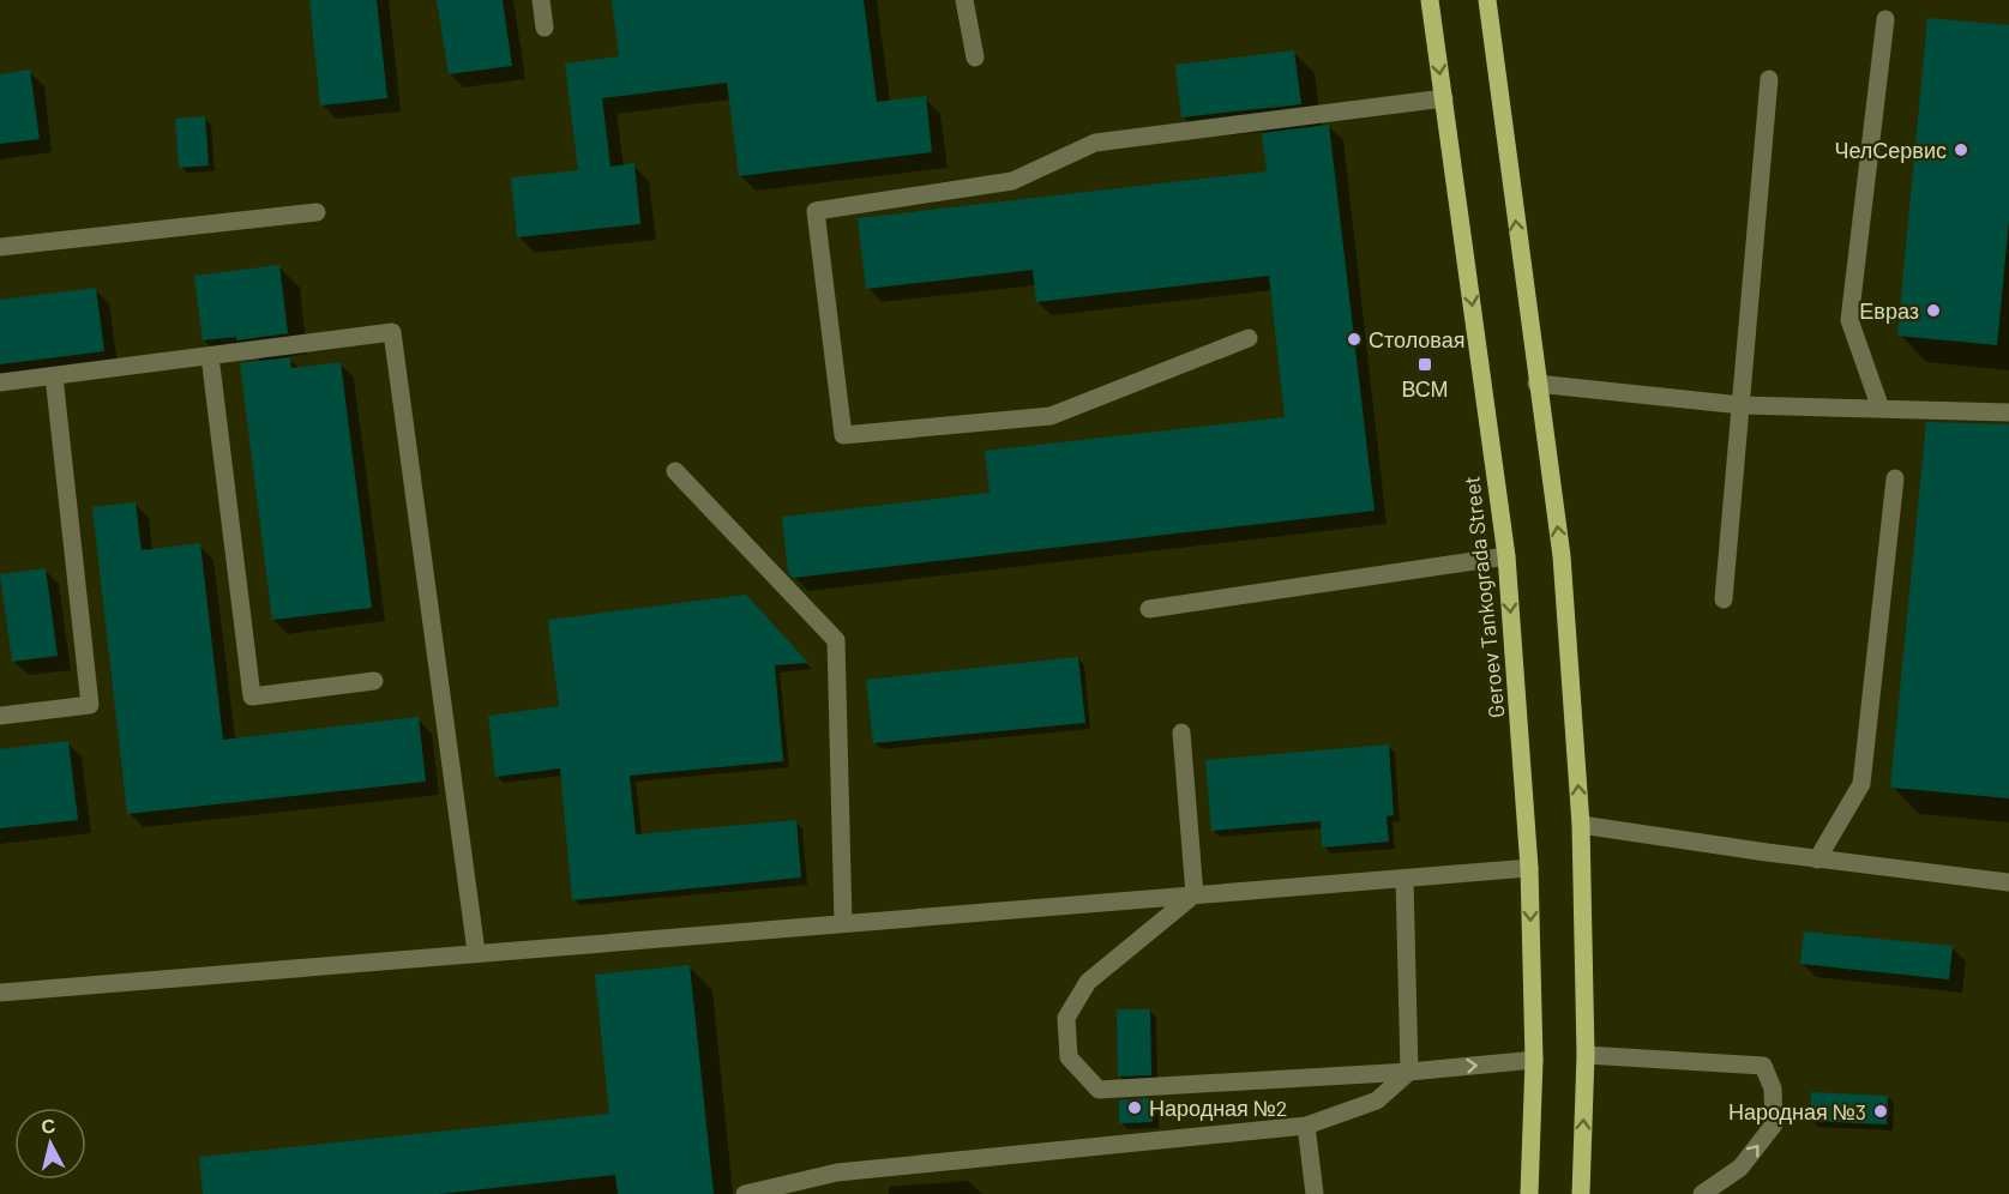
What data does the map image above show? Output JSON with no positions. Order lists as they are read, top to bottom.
{
  "streets": {
    "main road": ["Geroev Tankograda Street"]
  },
  "places": {
    "other": [
      "ЧелСервис",
      "Евраз",
      "Столовая",
      "Народная №2",
      "Народная №3"
    ],
    "transit": ["ВСМ"]
  },
  "north": "top"
}
